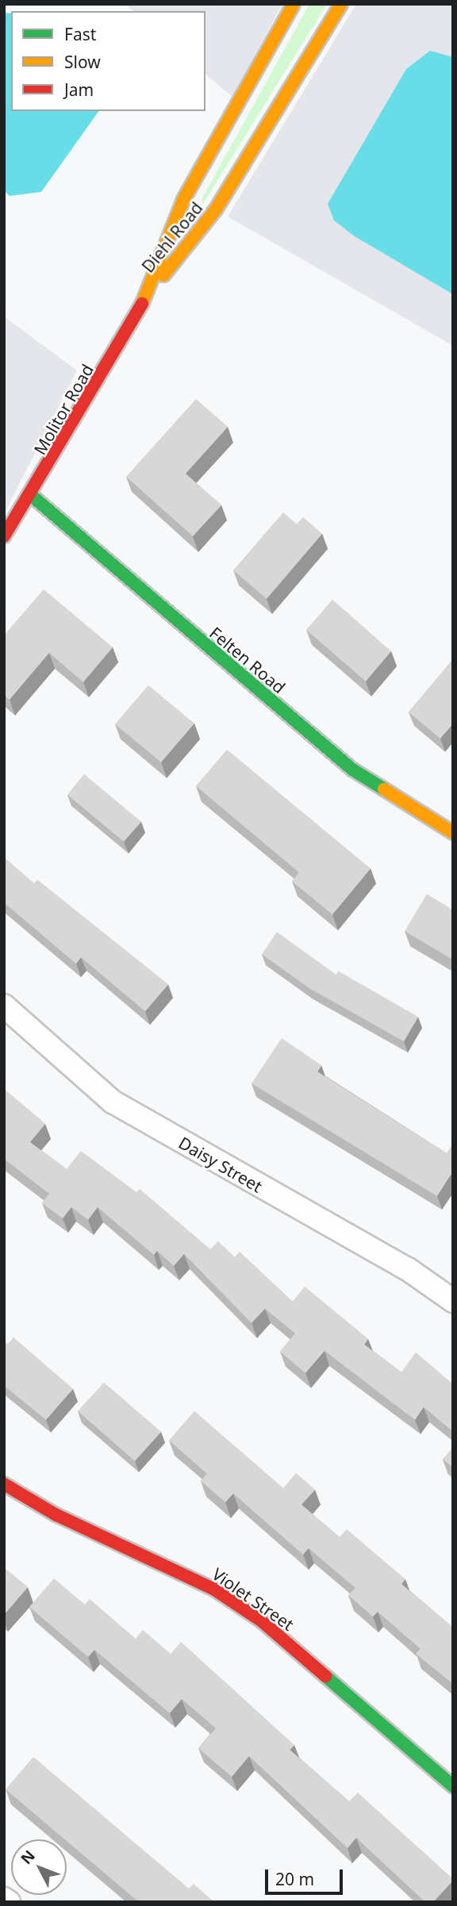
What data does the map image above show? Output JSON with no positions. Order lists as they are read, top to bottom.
{
  "streets": {
    "street": [
      "Diehl Road",
      "Molitor Road",
      "Felten Road",
      "Daisy Street",
      "Violet Street"
    ]
  },
  "crossings": [
    ["Diehl Road", "Molitor Road"],
    ["Molitor Road", "Felten Road"]
  ],
  "legend": ["Fast", "Slow", "Jam"],
  "scale_bar": "20 m",
  "north": "top left"
}
